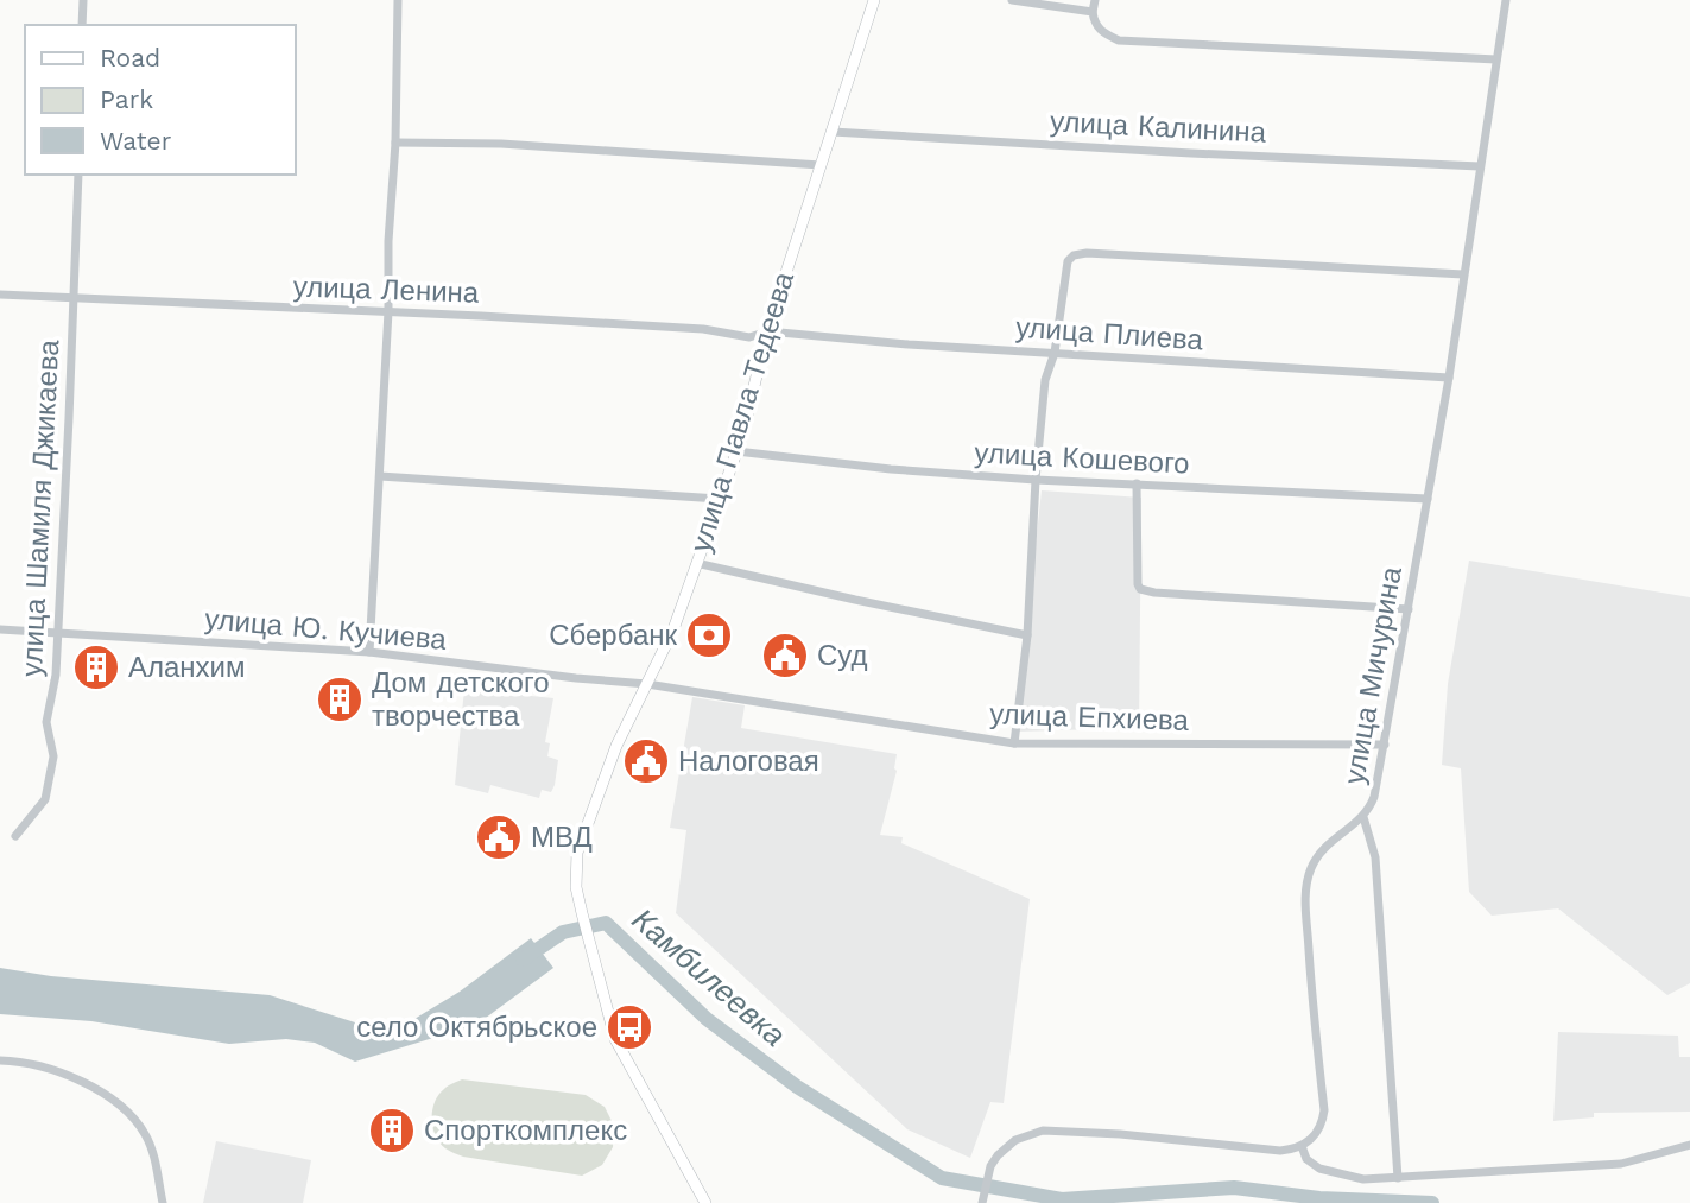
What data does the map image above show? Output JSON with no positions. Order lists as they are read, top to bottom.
{
  "streets": {
    "main road": ["улица Павла Тедеева"],
    "street": [
      "улица Калинина",
      "улица Ленина",
      "улица Плиева",
      "улица Кошевого",
      "улица Шамиля Джикаева",
      "улица Ю. Кучиева",
      "улица Мичурина",
      "улица Епхиева"
    ]
  },
  "crossings": [
    ["улица Калинина", "улица Павла Тедеева"],
    ["улица Калинина", "улица Мичурина"],
    ["улица Ленина", "улица Плиева"],
    ["улица Ленина", "улица Павла Тедеева"],
    ["улица Ленина", "улица Шамиля Джикаева"],
    ["улица Плиева", "улица Павла Тедеева"],
    ["улица Плиева", "улица Мичурина"],
    ["улица Павла Тедеева", "улица Кошевого"],
    ["улица Павла Тедеева", "улица Ю. Кучиева"],
    ["улица Павла Тедеева", "улица Епхиева"],
    ["улица Кошевого", "улица Мичурина"],
    ["улица Шамиля Джикаева", "улица Ю. Кучиева"],
    ["улица Ю. Кучиева", "улица Епхиева"],
    ["улица Мичурина", "улица Епхиева"]
  ],
  "water": ["Камбилеевка"],
  "places": {
    "bank": ["Сбербанк"],
    "public building": ["Суд", "Налоговая", "МВД"],
    "building": ["Аланхим", "Дом детского творчества", "Спорткомплекс"],
    "bus stop": ["село Октябрьское"]
  },
  "legend": ["Road", "Park", "Water"]
}
